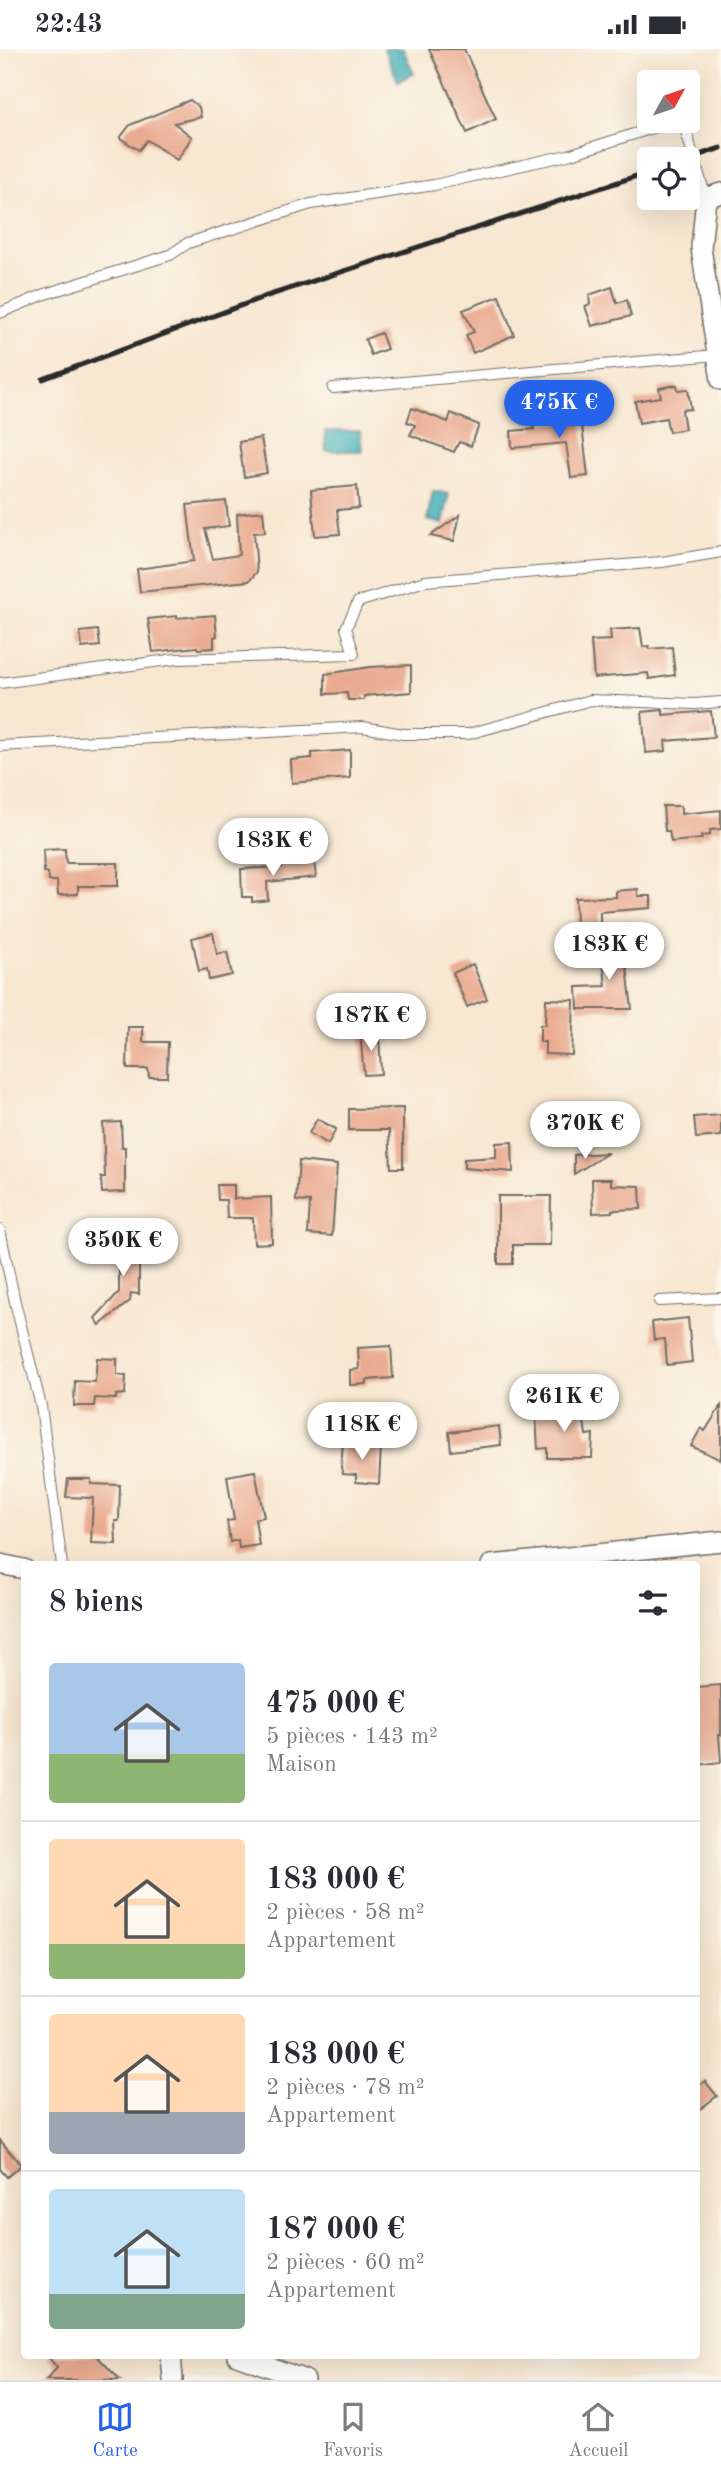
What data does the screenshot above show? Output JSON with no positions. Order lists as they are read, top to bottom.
{
  "north": "top right",
  "page": {
    "status": "22:43",
    "price": [
      "475K €",
      "183K €",
      "183K €",
      "187K €",
      "370K €",
      "350K €",
      "261K €",
      "118K €"
    ],
    "heading": "8 biens",
    "list": [
      {
        "name": "475 000 €",
        "note": "5 pièces · 143 m² · Maison"
      },
      {
        "name": "183 000 €",
        "note": "2 pièces · 58 m² · Appartement"
      },
      {
        "name": "183 000 €",
        "note": "2 pièces · 78 m² · Appartement"
      },
      {
        "name": "187 000 €",
        "note": "2 pièces · 60 m² · Appartement"
      }
    ],
    "tabs": ["Carte", "Favoris", "Accueil"]
  }
}
